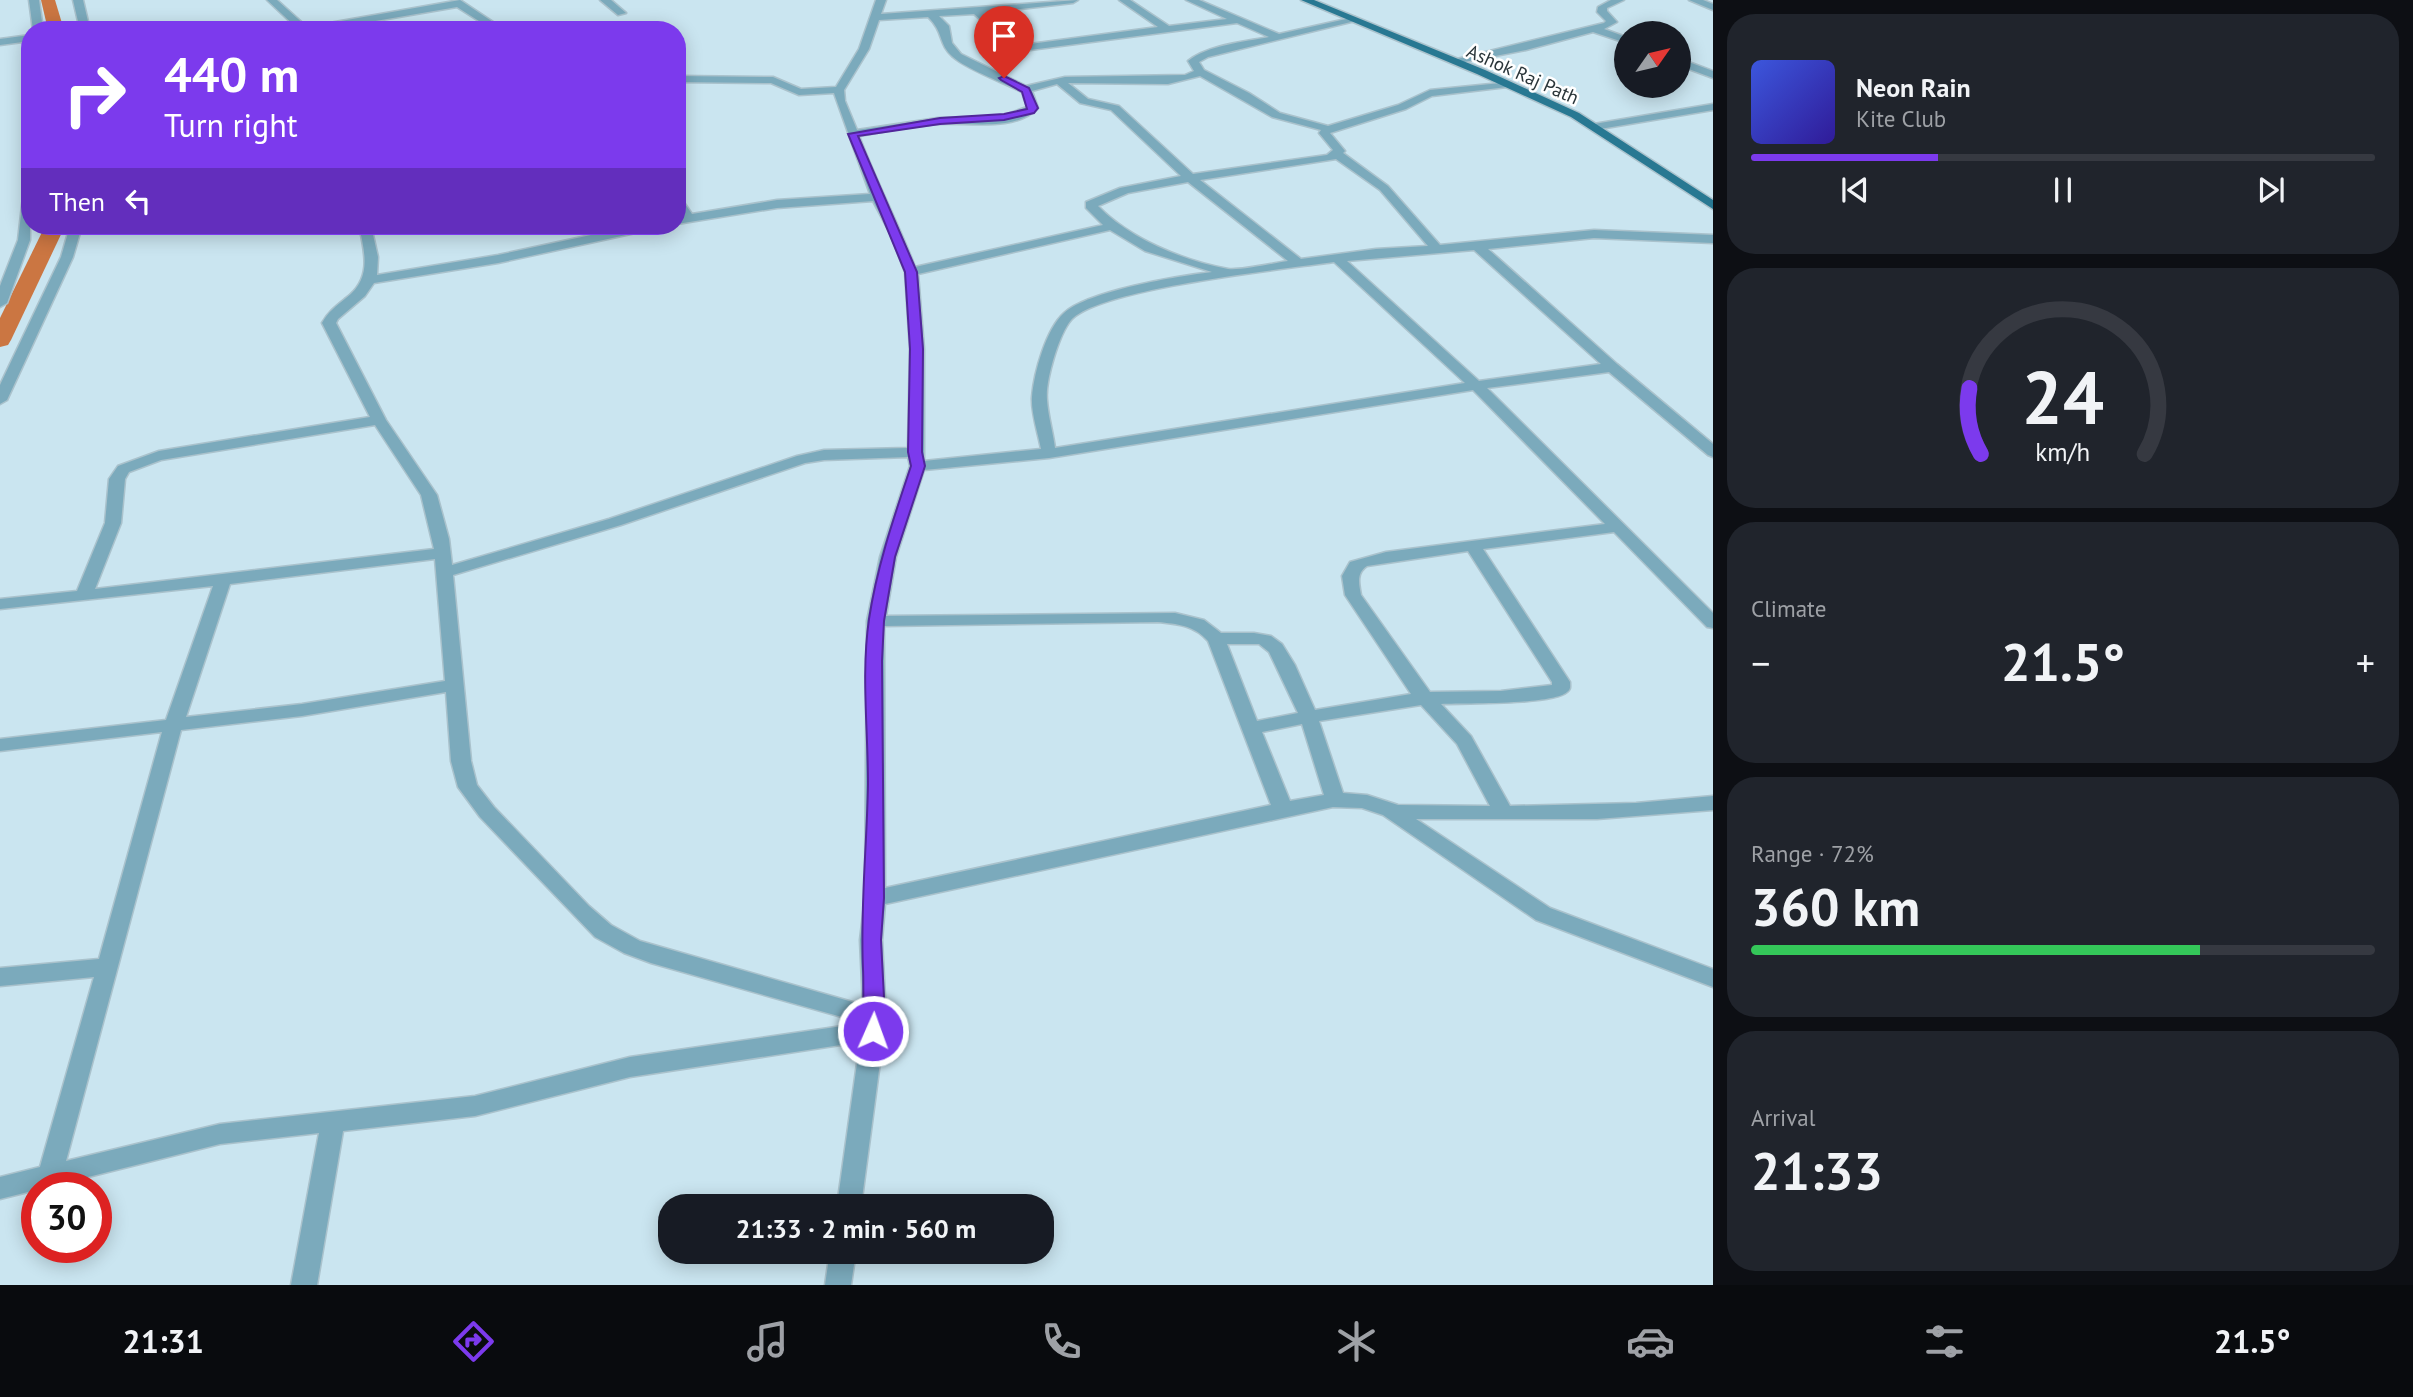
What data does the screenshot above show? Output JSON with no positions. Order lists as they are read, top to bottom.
{
  "streets": {
    "main road": ["Ashok Raj Path"]
  },
  "north": "top right",
  "page": {
    "turn": ["440 m", "Turn right"],
    "song": ["Neon Rain", "Kite Club"],
    "then": "Then",
    "tile": [
      "Climate",
      ["Range · 72%", "360 km"],
      ["Arrival", "21:33"]
    ],
    "heat": ["−", "21.5°", "+"],
    "limit": "30",
    "trip": "21:33 · 2 min · 560 m",
    "tabs": ["21:31", "21.5°"],
    "gauge": ["24", "km/h"]
  }
}
